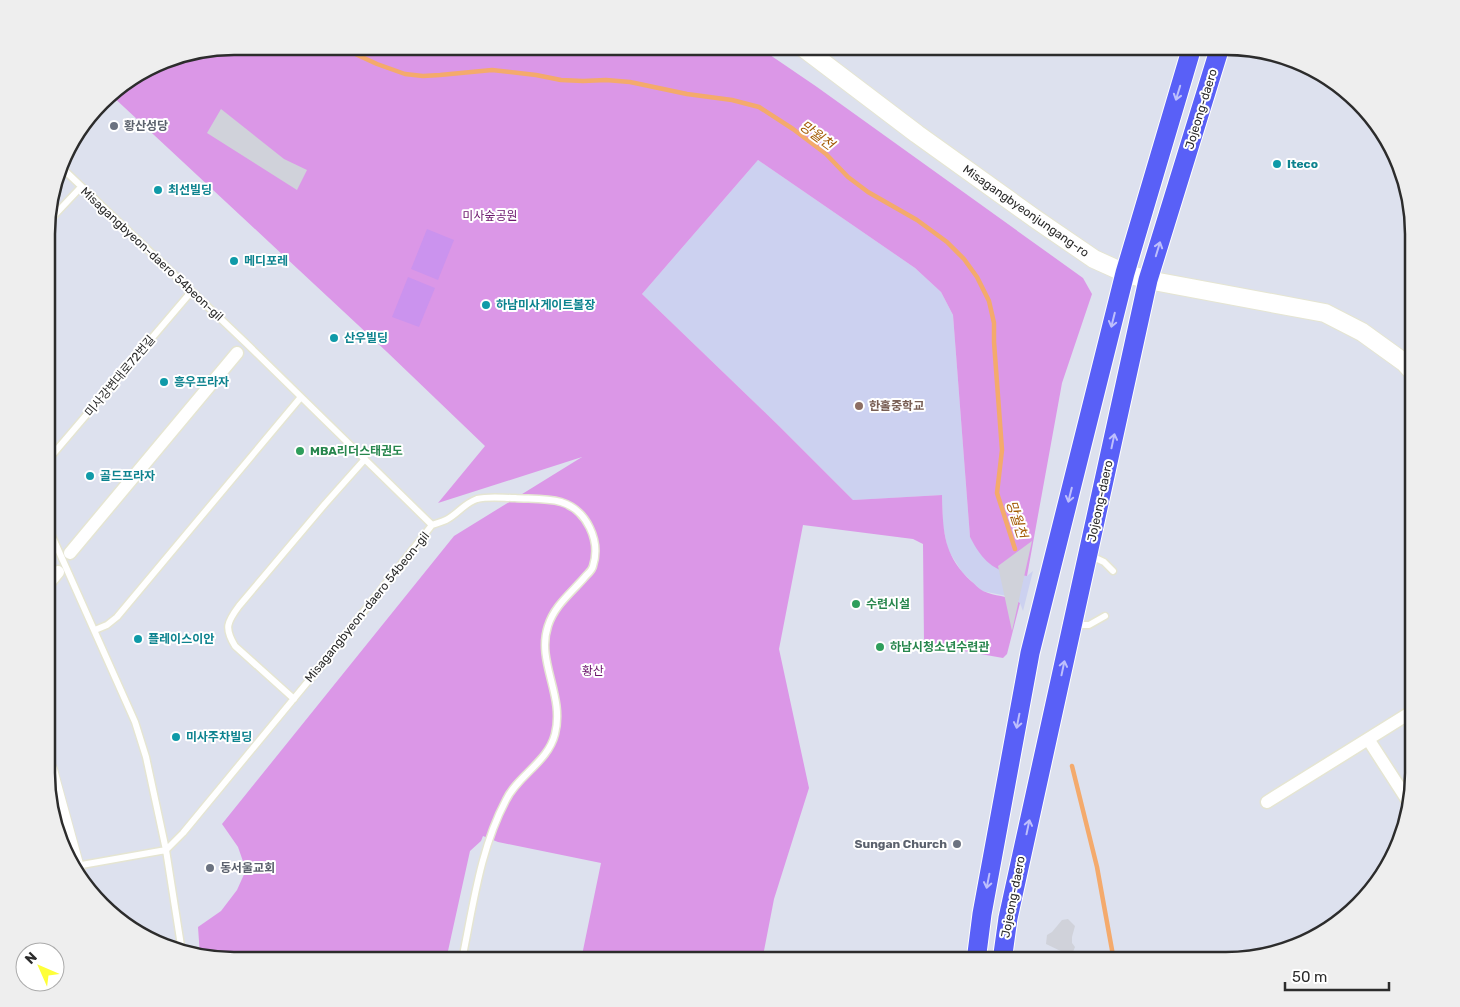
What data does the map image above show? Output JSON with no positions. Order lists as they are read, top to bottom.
{
  "streets": {
    "main road": ["Jojeong-daero"],
    "street": ["Misagangbyeonjungang-ro"],
    "lane": ["Misagangbyeon-daero 54beon-gil", "미사강변대로72번길"]
  },
  "crossings": [
    ["Jojeong-daero", "Misagangbyeonjungang-ro"],
    ["Misagangbyeon-daero 54beon-gil", "미사강변대로72번길"]
  ],
  "water": ["망월천"],
  "parks": ["미사숲공원", "황산"],
  "places": [
    "황산성당",
    "Iteco",
    "최선빌딩",
    "메디포레",
    "하남미사게이트볼장",
    "산우빌딩",
    "흥우프라자",
    "한홀중학교",
    "MBA리더스태권도",
    "골드프라자",
    "수련시설",
    "플레이스이안",
    "하남시청소년수련관",
    "미사주차빌딩",
    "Sungan Church",
    "동서울교회"
  ],
  "scale_bar": "50 m",
  "north": "top left"
}
